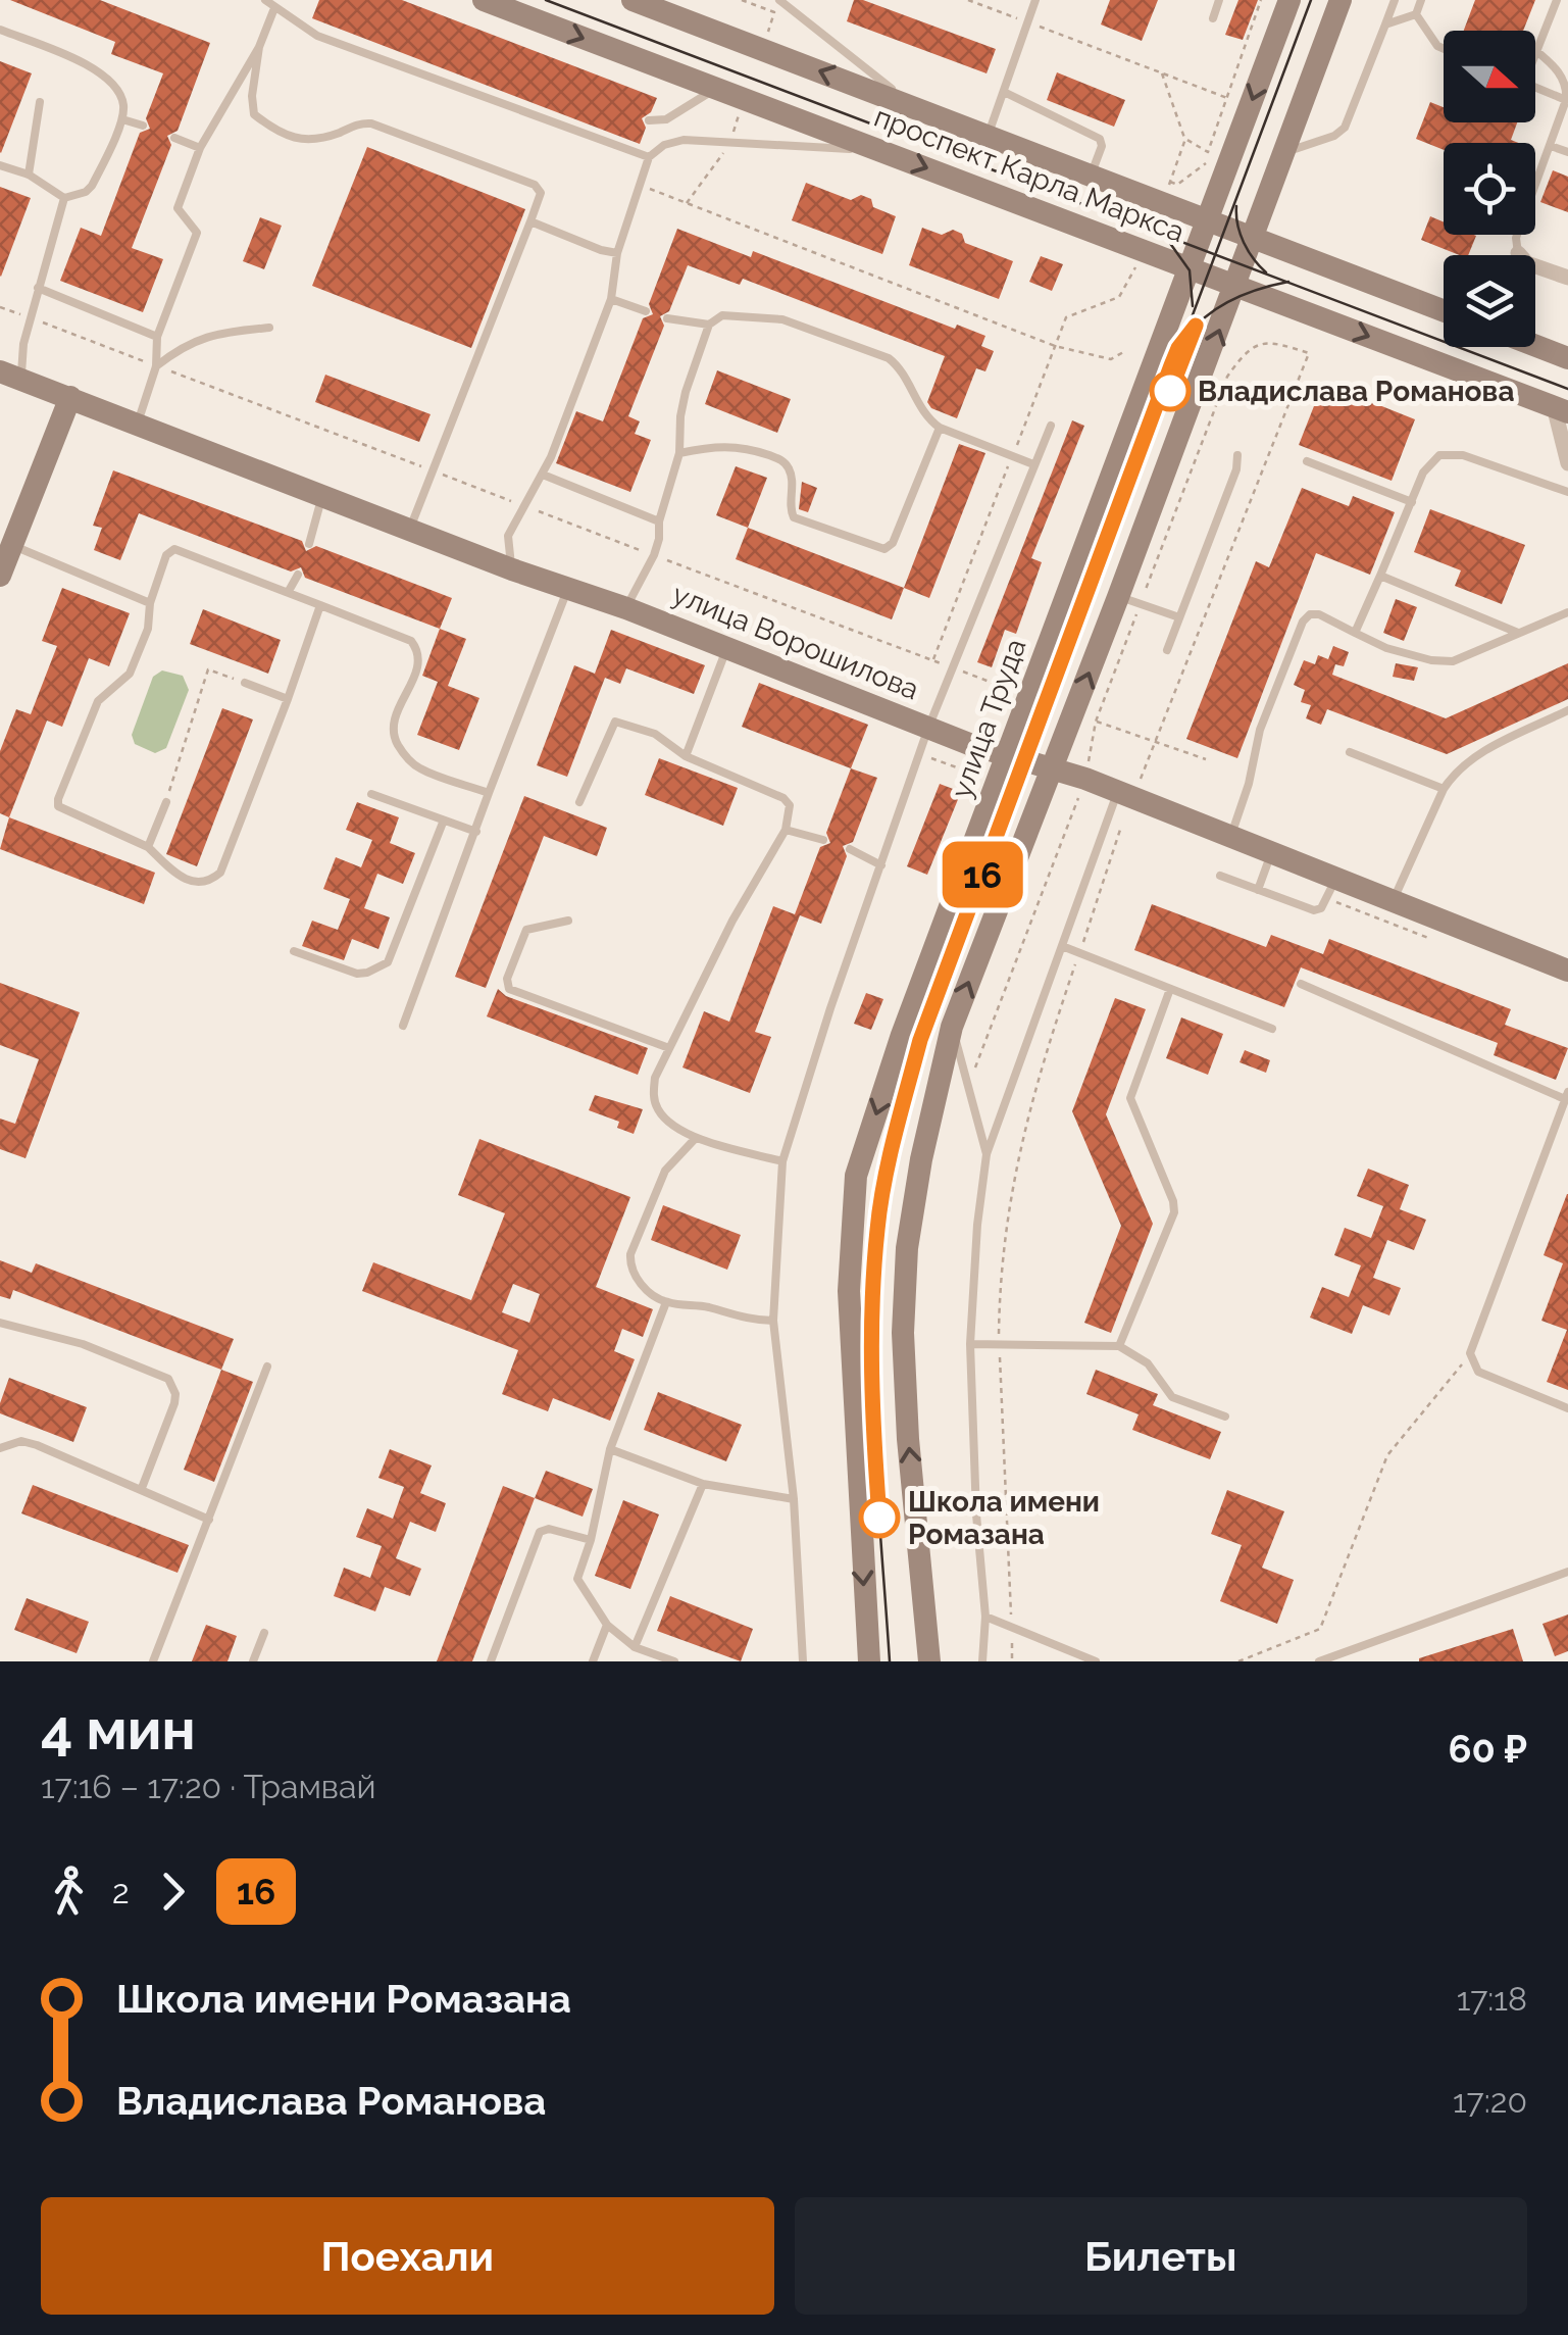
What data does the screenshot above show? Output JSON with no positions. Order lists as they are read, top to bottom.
{
  "streets": {
    "main road": ["проспект Карла Маркса", "улица Ворошилова", "улица Труда"]
  },
  "crossings": [
    ["проспект Карла Маркса", "улица Труда"],
    ["улица Ворошилова", "улица Труда"]
  ],
  "places": ["Владислава Романова", "Школа имени Ромазана"],
  "lines": ["tram line 16"],
  "north": "right",
  "page": {
    "on_map": "16",
    "heading": ["4 мин", "17:16 – 17:20 · Трамвай", "60 ₽"],
    "legs": ["2", "16"],
    "list": [
      {
        "name": "Школа имени Ромазана",
        "value": "17:18"
      },
      {
        "name": "Владислава Романова",
        "value": "17:20"
      }
    ],
    "buttons": ["Поехали", "Билеты"]
  }
}
